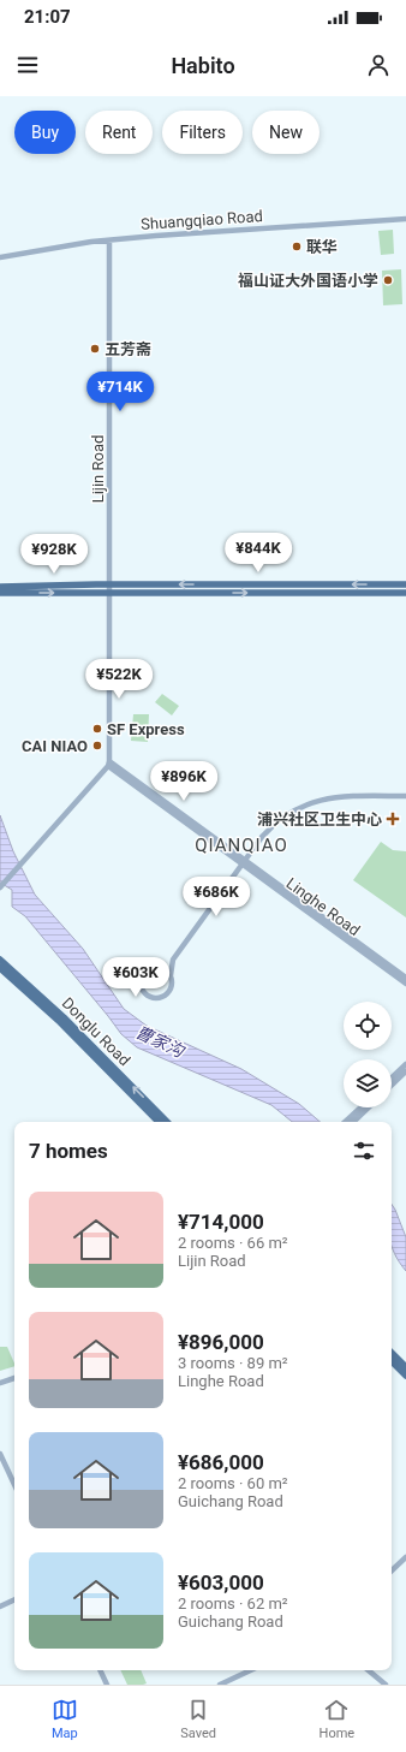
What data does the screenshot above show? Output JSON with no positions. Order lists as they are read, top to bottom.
{
  "streets": {
    "main road": ["Donglu Road"],
    "street": ["Shuangqiao Road", "Lijin Road", "Linghe Road"]
  },
  "crossings": [
    ["Shuangqiao Road", "Lijin Road"],
    ["Lijin Road", "Linghe Road"]
  ],
  "districts": ["QIANQIAO"],
  "water": ["曹家沟"],
  "places": {
    "other": [
      "联华",
      "福山证大外国语小学",
      "五芳斋",
      "SF Express",
      "CAI NIAO"
    ],
    "health": ["浦兴社区卫生中心"]
  },
  "page": {
    "status": "21:07",
    "header": "Habito",
    "chip": [
      "Buy",
      "Rent",
      "Filters",
      "New"
    ],
    "price": [
      "¥714K",
      "¥844K",
      "¥928K",
      "¥522K",
      "¥896K",
      "¥686K",
      "¥603K"
    ],
    "heading": "7 homes",
    "list": [
      {
        "name": "¥714,000",
        "note": "2 rooms · 66 m² · Lijin Road"
      },
      {
        "name": "¥896,000",
        "note": "3 rooms · 89 m² · Linghe Road"
      },
      {
        "name": "¥686,000",
        "note": "2 rooms · 60 m² · Guichang Road"
      },
      {
        "name": "¥603,000",
        "note": "2 rooms · 62 m² · Guichang Road"
      }
    ],
    "tabs": ["Map", "Saved", "Home"]
  }
}
